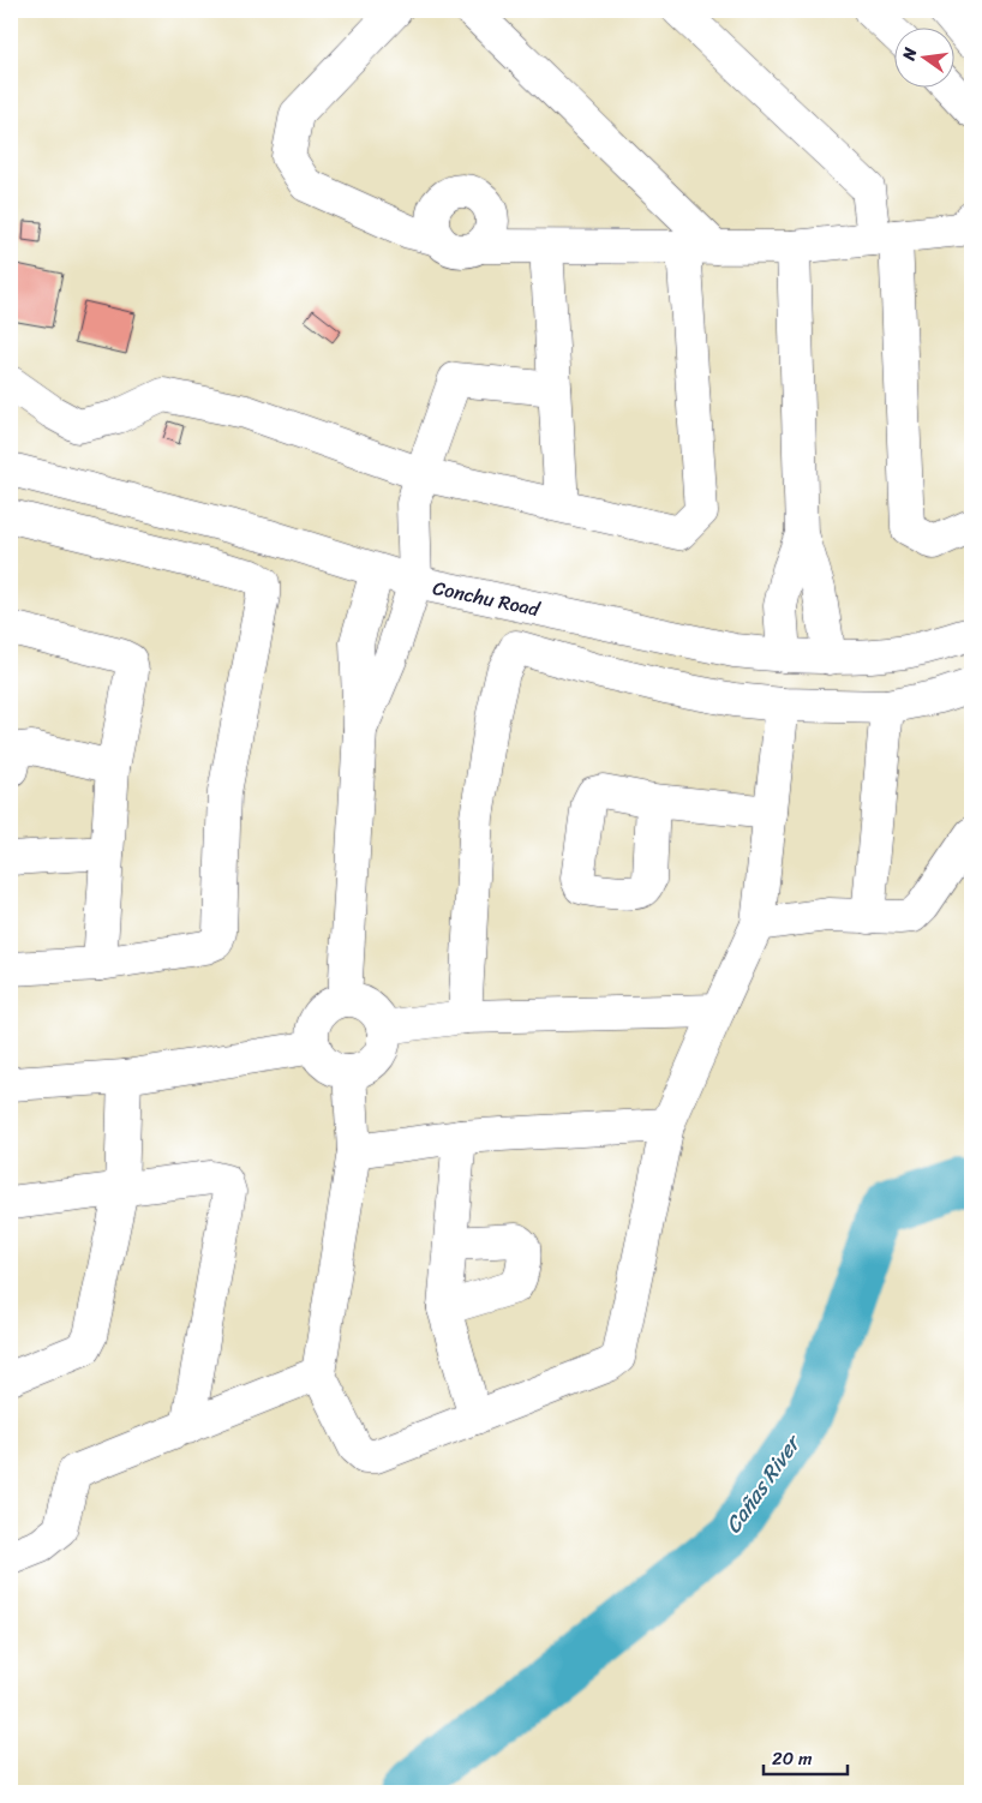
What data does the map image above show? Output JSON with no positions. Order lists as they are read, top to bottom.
{
  "streets": {
    "street": ["Conchu Road"]
  },
  "water": ["Cañas River"],
  "scale_bar": "20 m",
  "north": "left"
}
